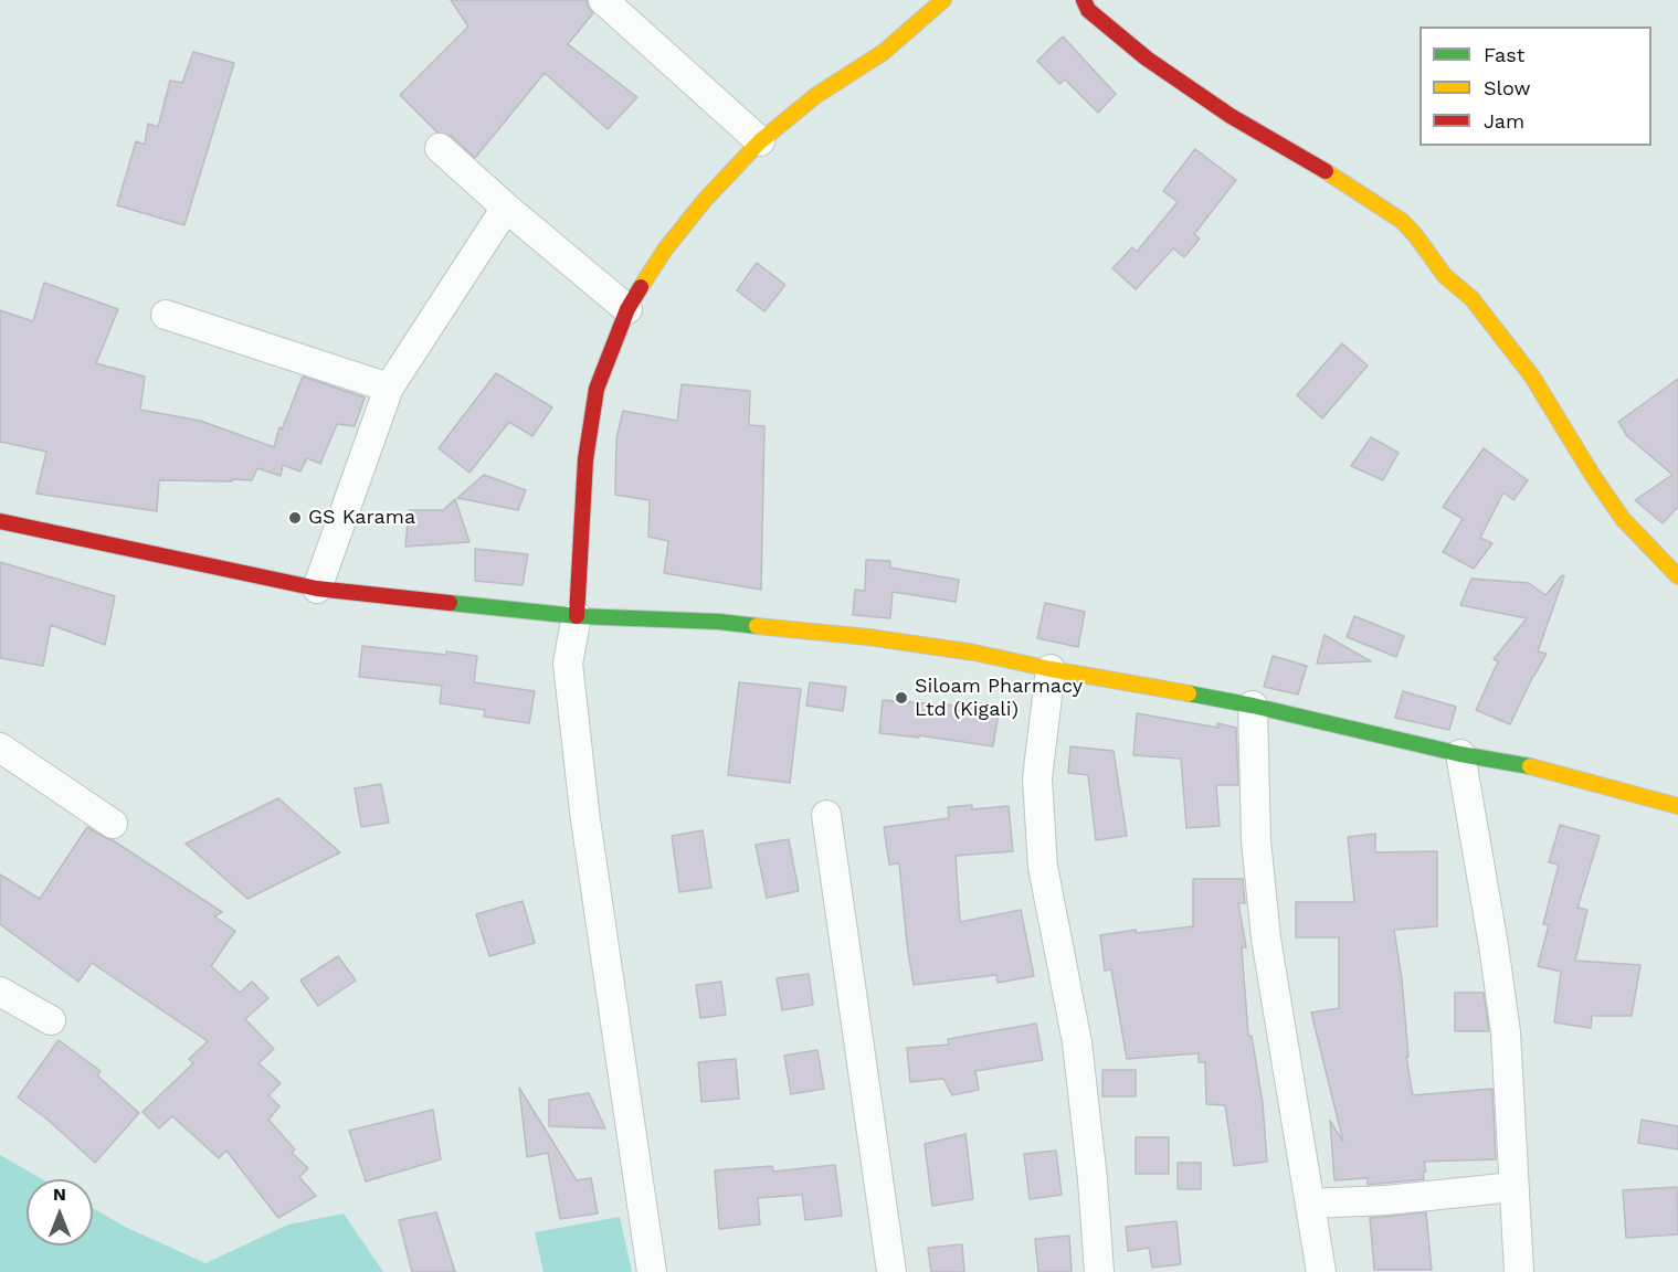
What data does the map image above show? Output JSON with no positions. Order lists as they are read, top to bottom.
{
  "places": ["GS Karama", "Siloam Pharmacy Ltd (Kigali)"],
  "legend": ["Fast", "Slow", "Jam"],
  "north": "top"
}
